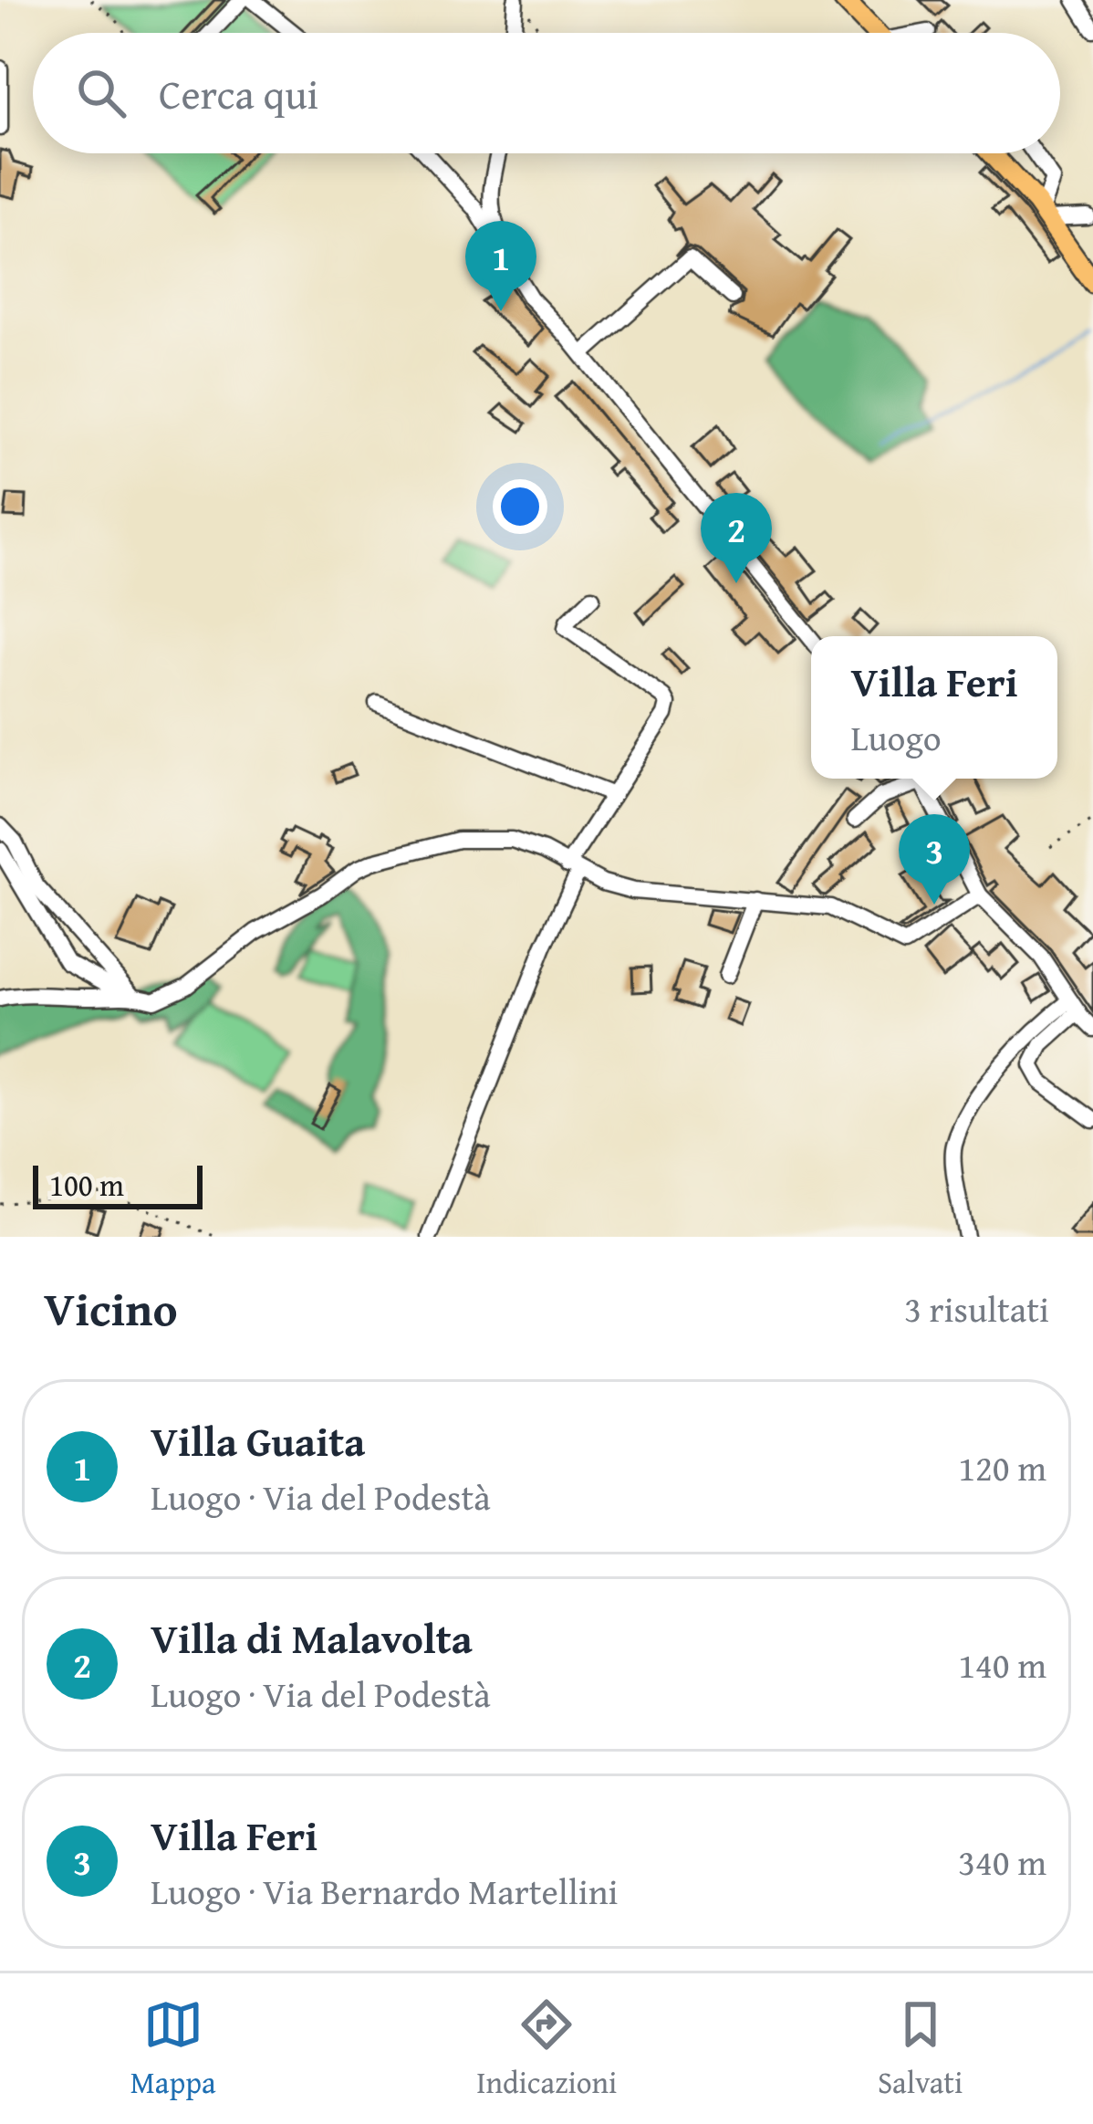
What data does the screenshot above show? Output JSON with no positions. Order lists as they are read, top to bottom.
{
  "scale_bar": "100 m",
  "page": {
    "search": "Cerca qui",
    "pins": ["1", "2", "3"],
    "popup": ["Villa Feri", "Luogo"],
    "scale": "100 m",
    "heading": ["Vicino", "3 risultati"],
    "list": [
      {
        "mark": "1",
        "name": "Villa Guaita",
        "note": "Luogo · Via del Podestà",
        "value": "120 m"
      },
      {
        "mark": "2",
        "name": "Villa di Malavolta",
        "note": "Luogo · Via del Podestà",
        "value": "140 m"
      },
      {
        "mark": "3",
        "name": "Villa Feri",
        "note": "Luogo · Via Bernardo Martellini",
        "value": "340 m"
      }
    ],
    "nav": ["Mappa", "Indicazioni", "Salvati"]
  }
}
